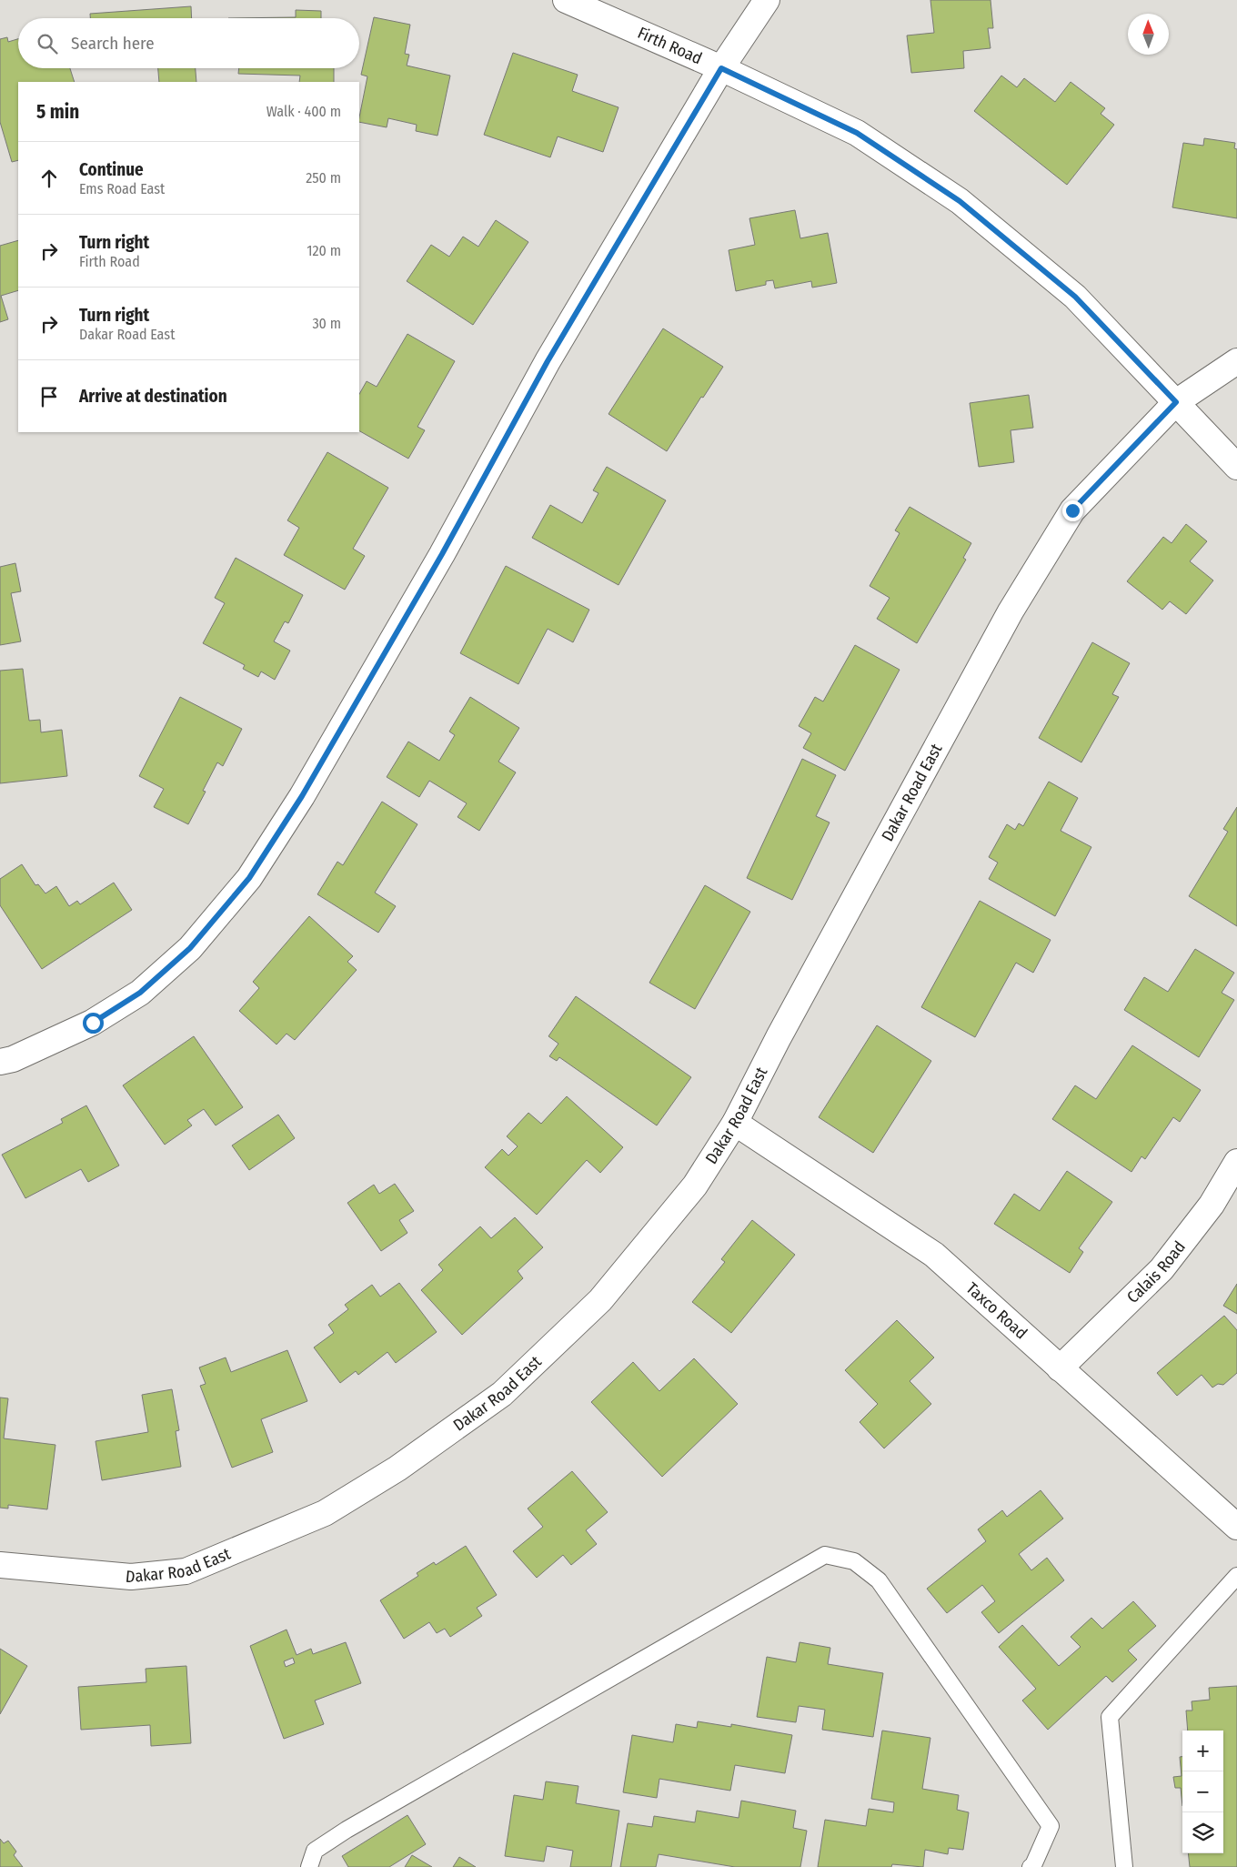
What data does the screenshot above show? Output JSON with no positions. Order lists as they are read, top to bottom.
{
  "streets": {
    "street": [
      "Firth Road",
      "Dakar Road East",
      "Calais Road",
      "Taxco Road"
    ]
  },
  "crossings": [
    ["Firth Road", "Dakar Road East"],
    ["Dakar Road East", "Taxco Road"],
    ["Calais Road", "Taxco Road"]
  ],
  "north": "top",
  "page": {
    "search": "Search here",
    "heading": ["5 min", "Walk · 400 m"],
    "list": [
      ["Continue", "Ems Road East", "250 m"],
      ["Turn right", "Firth Road", "120 m"],
      ["Turn right", "Dakar Road East", "30 m"],
      "Arrive at destination"
    ],
    "map_buttons": ["+", "−"]
  }
}
